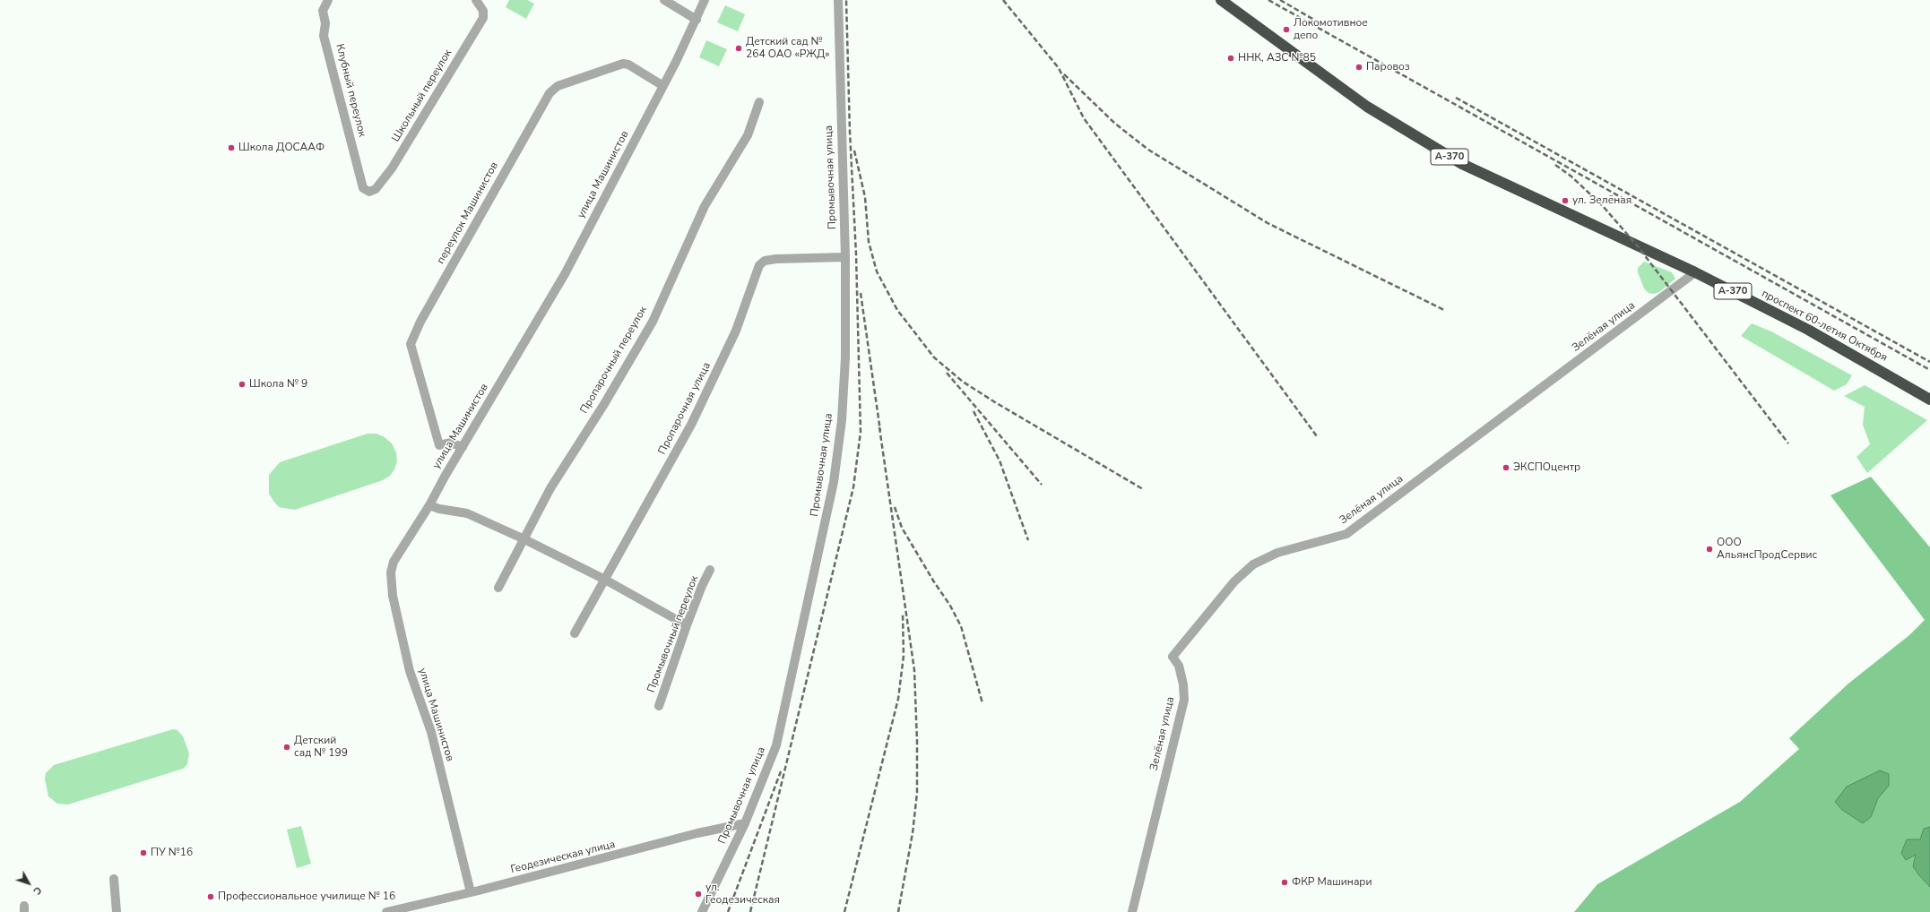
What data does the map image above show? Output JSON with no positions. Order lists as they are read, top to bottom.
{
  "streets": {
    "highway": ["А-370", "проспект 60-летия Октября"],
    "street": [
      "Клубный переулок",
      "Школьный переулок",
      "улица Машинистов",
      "Промывочная улица",
      "переулок Машинистов",
      "Зелёная улица",
      "Пропарочный переулок",
      "Пропарочная улица",
      "Промывочный переулок",
      "Геодезическая улица"
    ]
  },
  "crossings": [
    ["Клубный переулок", "Школьный переулок"],
    ["улица Машинистов", "переулок Машинистов"],
    ["улица Машинистов", "Геодезическая улица"],
    ["Промывочная улица", "Пропарочная улица"],
    ["Промывочная улица", "Геодезическая улица"],
    ["проспект 60-летия Октября", "Зелёная улица"]
  ],
  "places": [
    "Локомотивное депо",
    "Детский сад № 264 ОАО «РЖД»",
    "ННК, АЗС №85",
    "Паровоз",
    "Школа ДОСААФ",
    "ул. Зелёная",
    "Школа № 9",
    "ЭКСПОцентр",
    "ООО АльянсПродСервис",
    "Детский сад № 199",
    "ПУ №16",
    "ФКР Машинари",
    "ул. Геодезическая",
    "Профессиональное училище № 16"
  ],
  "north": "bottom right"
}
